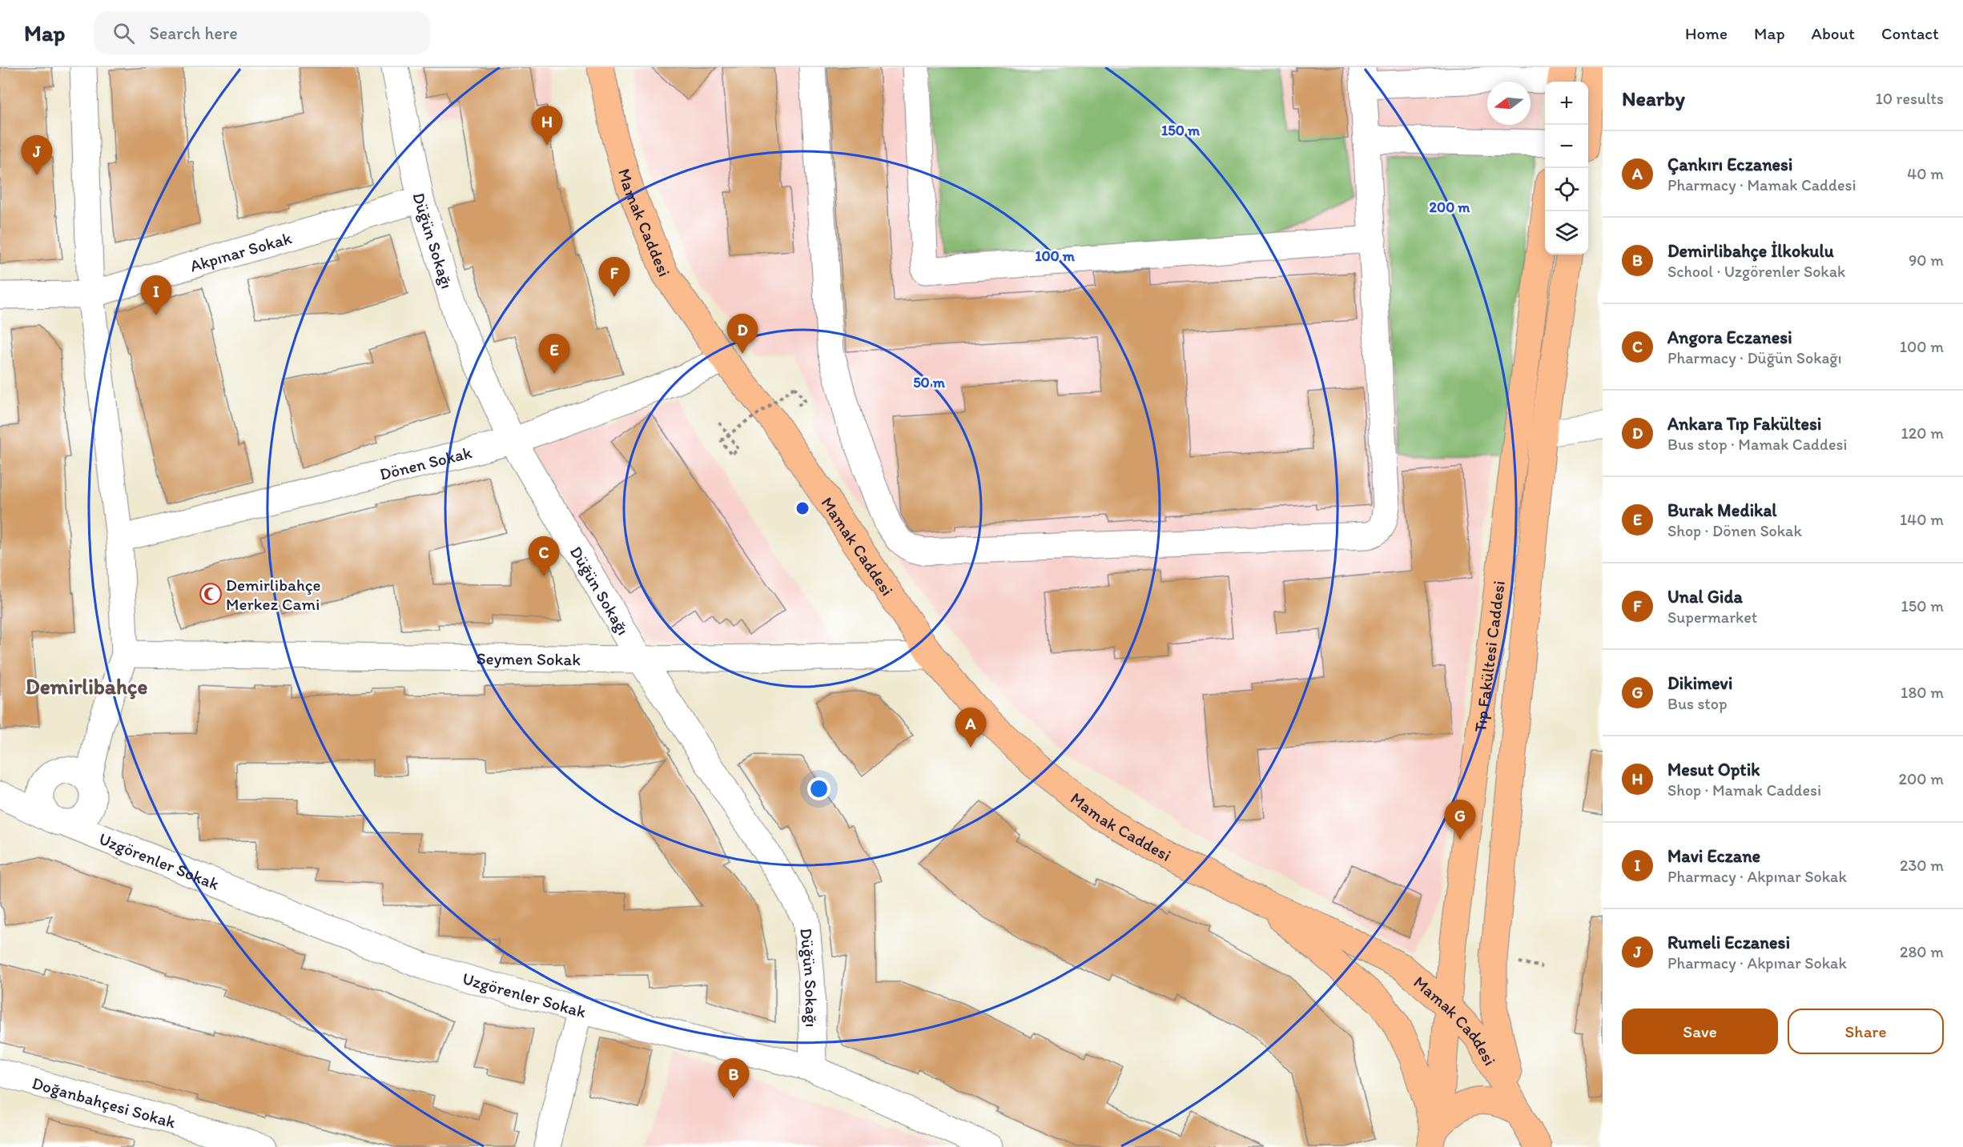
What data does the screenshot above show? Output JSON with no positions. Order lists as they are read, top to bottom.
{
  "streets": {
    "main road": ["Mamak Caddesi", "Tıp Fakültesi Caddesi"],
    "street": [
      "Düğün Sokağı",
      "Akpınar Sokak",
      "Dönen Sokak",
      "Seymen Sokak",
      "Uzgörenler Sokak",
      "Doğanbahçesi Sokak"
    ]
  },
  "crossings": [
    ["Mamak Caddesi", "Dönen Sokak"],
    ["Mamak Caddesi", "Tıp Fakültesi Caddesi"],
    ["Mamak Caddesi", "Seymen Sokak"],
    ["Düğün Sokağı", "Akpınar Sokak"],
    ["Düğün Sokağı", "Dönen Sokak"],
    ["Düğün Sokağı", "Seymen Sokak"],
    ["Düğün Sokağı", "Uzgörenler Sokak"]
  ],
  "districts": ["Demirlibahçe"],
  "places": {
    "mosque": ["Demirlibahçe Merkez Cami"]
  },
  "north": "left",
  "page": {
    "header": "Map",
    "search": "Search here",
    "nav": [
      "Home",
      "Map",
      "About",
      "Contact"
    ],
    "heading": ["Nearby", "10 results"],
    "map_buttons": ["+", "−"],
    "pins": [
      "H",
      "J",
      "F",
      "I",
      "D",
      "E",
      "C",
      "A",
      "G",
      "B"
    ],
    "list": [
      {
        "mark": "A",
        "name": "Çankırı Eczanesi",
        "note": "Pharmacy · Mamak Caddesi",
        "value": "40 m"
      },
      {
        "mark": "B",
        "name": "Demirlibahçe İlkokulu",
        "note": "School · Uzgörenler Sokak",
        "value": "90 m"
      },
      {
        "mark": "C",
        "name": "Angora Eczanesi",
        "note": "Pharmacy · Düğün Sokağı",
        "value": "100 m"
      },
      {
        "mark": "D",
        "name": "Ankara Tıp Fakültesi",
        "note": "Bus stop · Mamak Caddesi",
        "value": "120 m"
      },
      {
        "mark": "E",
        "name": "Burak Medikal",
        "note": "Shop · Dönen Sokak",
        "value": "140 m"
      },
      {
        "mark": "F",
        "name": "Unal Gida",
        "note": "Supermarket",
        "value": "150 m"
      },
      {
        "mark": "G",
        "name": "Dikimevi",
        "note": "Bus stop",
        "value": "180 m"
      },
      {
        "mark": "H",
        "name": "Mesut Optik",
        "note": "Shop · Mamak Caddesi",
        "value": "200 m"
      },
      {
        "mark": "I",
        "name": "Mavi Eczane",
        "note": "Pharmacy · Akpınar Sokak",
        "value": "230 m"
      },
      {
        "mark": "J",
        "name": "Rumeli Eczanesi",
        "note": "Pharmacy · Akpınar Sokak",
        "value": "280 m"
      }
    ],
    "buttons": ["Save", "Share"]
  },
  "rings": [
    "150 m",
    "200 m",
    "100 m",
    "50 m"
  ]
}
